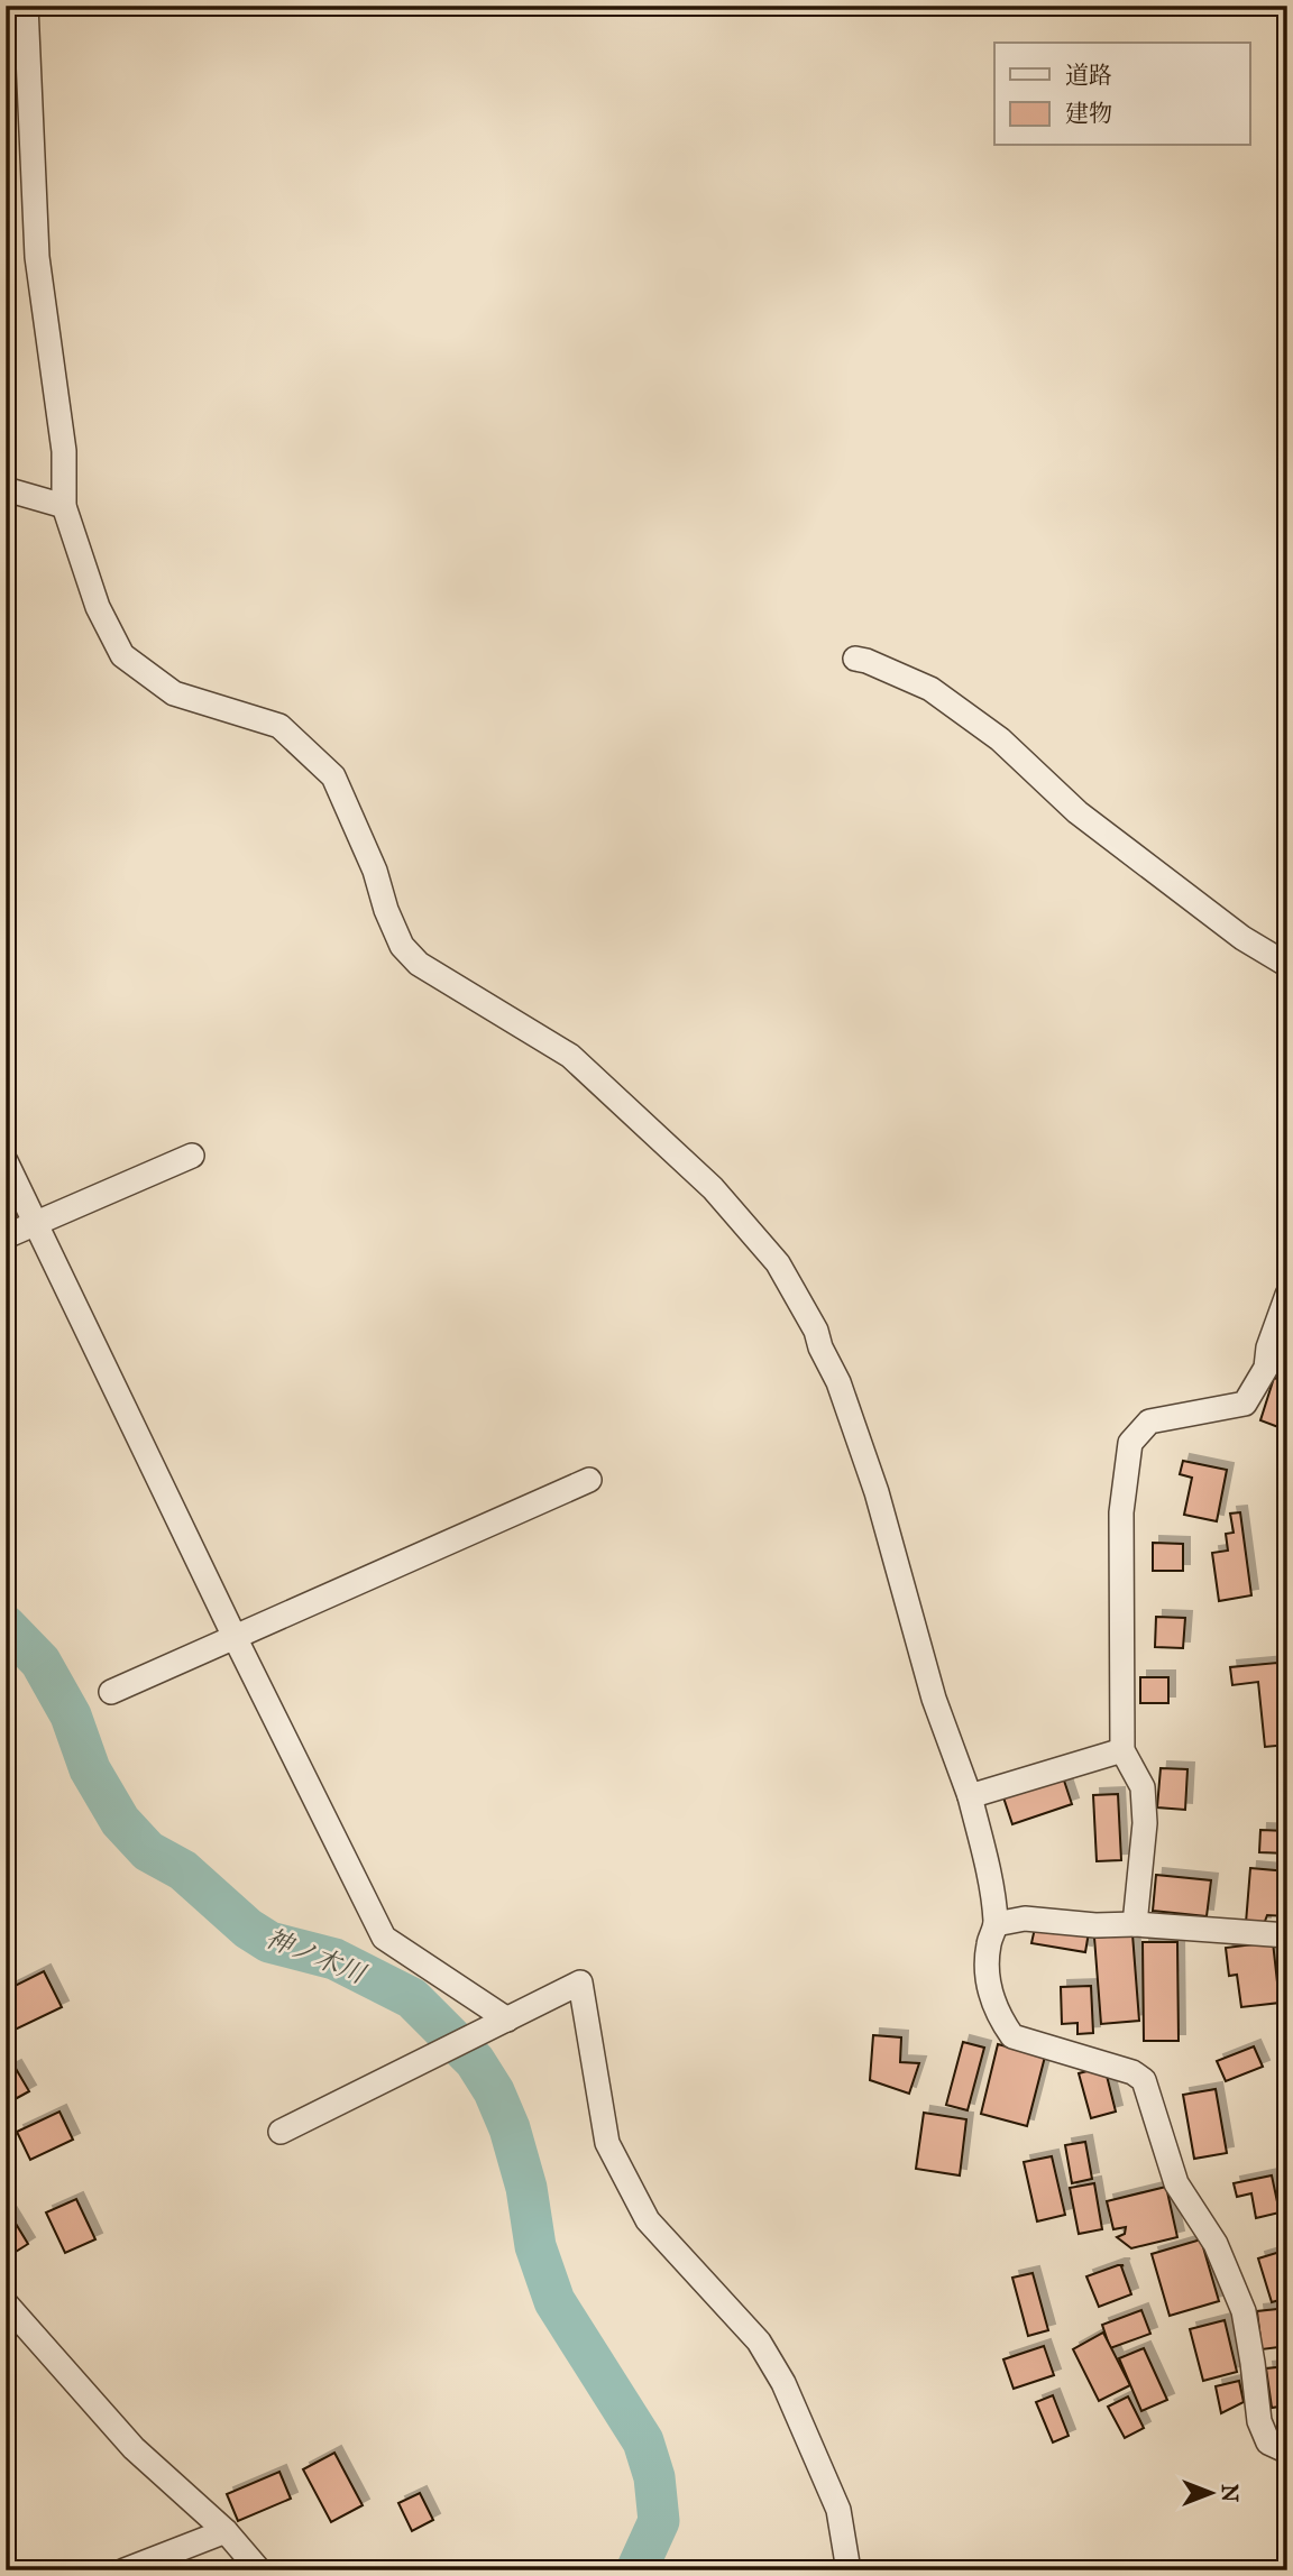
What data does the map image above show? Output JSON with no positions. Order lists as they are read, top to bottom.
{
  "water": ["神ノ木川"],
  "legend": ["道路", "建物"],
  "north": "right"
}
